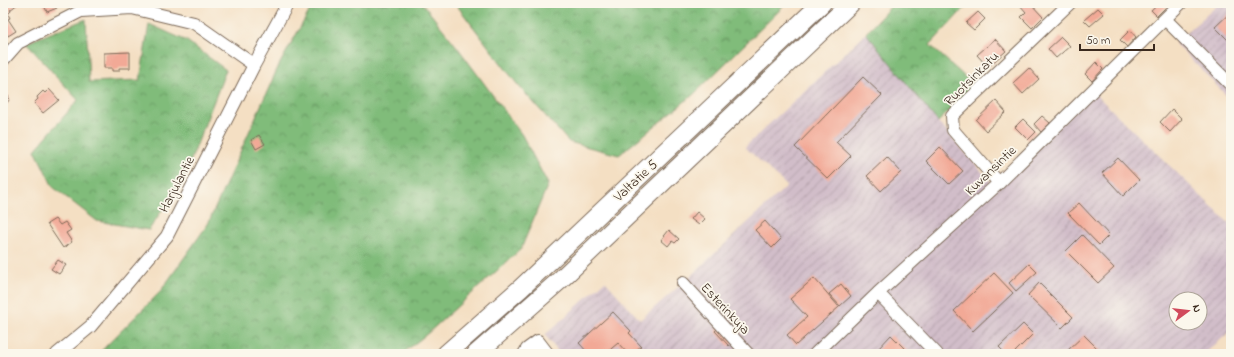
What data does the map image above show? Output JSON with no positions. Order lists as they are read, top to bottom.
{
  "streets": {
    "highway": ["Valtatie 5"],
    "street": [
      "Ruotsinkatu",
      "Kuvansintie",
      "Harjulantie",
      "Esterinkuja"
    ]
  },
  "crossings": [
    ["Ruotsinkatu", "Kuvansintie"]
  ],
  "scale_bar": "50 m",
  "north": "right"
}
